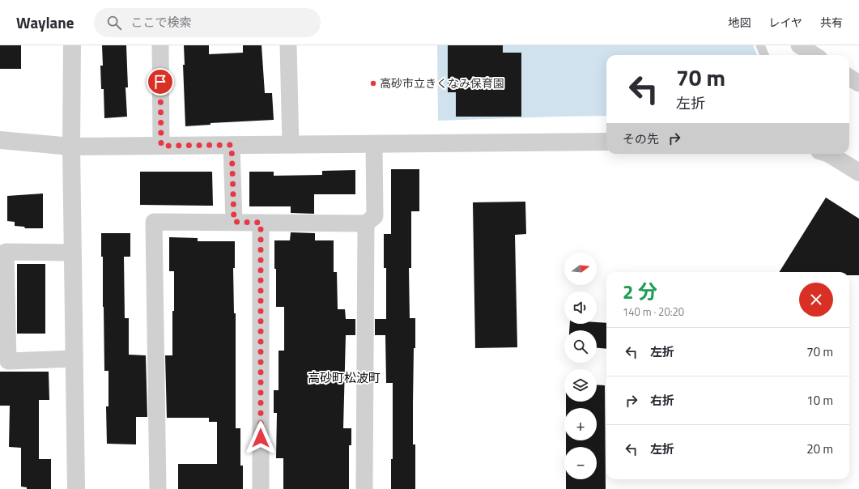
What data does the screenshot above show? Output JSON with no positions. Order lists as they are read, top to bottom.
{
  "districts": ["高砂町松波町"],
  "places": ["高砂市立きくなみ保育園"],
  "north": "right",
  "page": {
    "header": "Waylane",
    "search": "ここで検索",
    "nav": ["地図", "レイヤ", "共有"],
    "turn": ["70 m", "左折"],
    "then": "その先",
    "map_buttons": ["+", "−"],
    "heading": ["2 分", "140 m · 20:20"],
    "list": [
      {
        "name": "左折",
        "value": "70 m"
      },
      {
        "name": "右折",
        "value": "10 m"
      },
      {
        "name": "左折",
        "value": "20 m"
      }
    ]
  }
}
